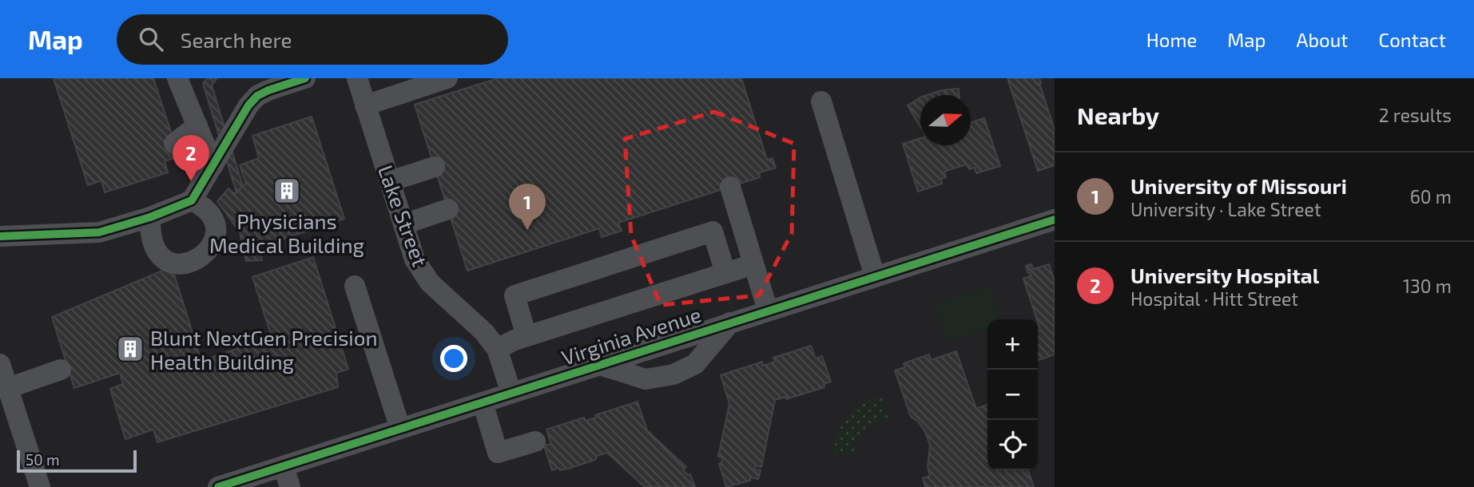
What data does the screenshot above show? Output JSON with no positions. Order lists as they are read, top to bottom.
{
  "streets": {
    "street": ["Lake Street", "Virginia Avenue"]
  },
  "crossings": [
    ["Lake Street", "Virginia Avenue"]
  ],
  "places": {
    "building": ["Physicians Medical Building", "Blunt NextGen Precision Health Building"]
  },
  "scale_bar": "50 m",
  "north": "right",
  "page": {
    "header": "Map",
    "search": "Search here",
    "nav": [
      "Home",
      "Map",
      "About",
      "Contact"
    ],
    "heading": ["Nearby", "2 results"],
    "pins": ["2", "1"],
    "list": [
      {
        "mark": "1",
        "name": "University of Missouri",
        "note": "University · Lake Street",
        "value": "60 m"
      },
      {
        "mark": "2",
        "name": "University Hospital",
        "note": "Hospital · Hitt Street",
        "value": "130 m"
      }
    ],
    "map_buttons": ["+", "−"],
    "scale": "50 m"
  }
}
